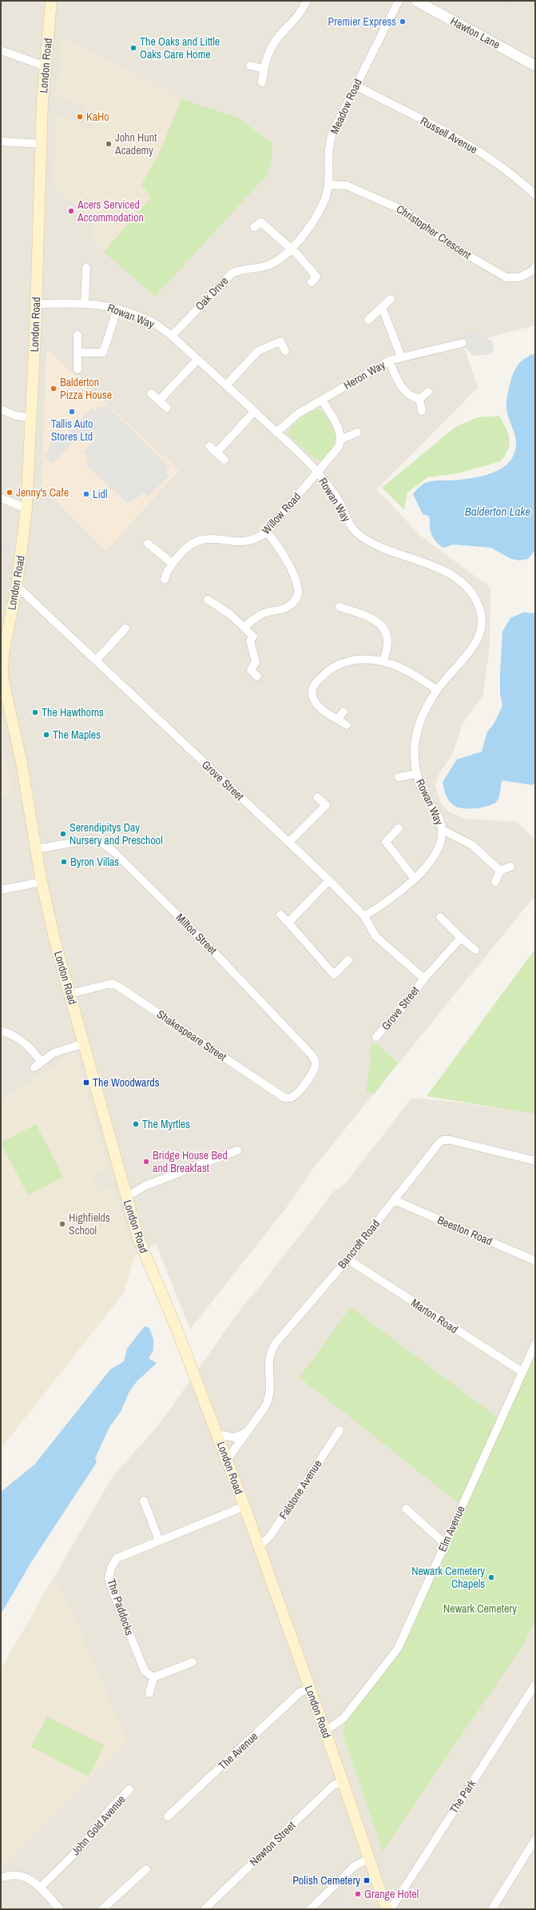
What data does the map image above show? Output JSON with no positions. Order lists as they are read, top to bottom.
{
  "streets": {
    "main road": ["London Road"],
    "street": [
      "Hawton Lane",
      "Meadow Road",
      "Russell Avenue",
      "Christopher Crescent",
      "Oak Drive",
      "Rowan Way",
      "Heron Way",
      "Willow Road",
      "Grove Street",
      "Milton Street",
      "Shakespeare Street",
      "Beeston Road",
      "Bancroft Road",
      "Marton Road",
      "Falstone Avenue",
      "Elm Avenue",
      "The Paddocks",
      "The Avenue",
      "The Park",
      "John Gold Avenue",
      "Newton Street"
    ]
  },
  "crossings": [
    ["London Road", "Rowan Way"],
    ["London Road", "Grove Street"],
    ["London Road", "Milton Street"],
    ["London Road", "Shakespeare Street"],
    ["London Road", "Bancroft Road"],
    ["London Road", "Falstone Avenue"],
    ["London Road", "Elm Avenue"],
    ["London Road", "The Paddocks"],
    ["London Road", "The Avenue"],
    ["London Road", "Newton Street"],
    ["Meadow Road", "Russell Avenue"],
    ["Meadow Road", "Christopher Crescent"],
    ["Meadow Road", "Oak Drive"],
    ["Oak Drive", "Rowan Way"],
    ["Rowan Way", "Heron Way"],
    ["Rowan Way", "Willow Road"],
    ["Rowan Way", "Grove Street"],
    ["Milton Street", "Shakespeare Street"],
    ["Beeston Road", "Bancroft Road"],
    ["Bancroft Road", "Marton Road"],
    ["Marton Road", "Elm Avenue"]
  ],
  "water": ["Balderton Lake"],
  "parks": ["Newark Cemetery"],
  "places": {
    "other": [
      "Premier Express",
      "The Oaks and Little Oaks Care Home",
      "KaHo",
      "John Hunt Academy",
      "Acers Serviced Accommodation",
      "Balderton Pizza House",
      "Tallis Auto Stores Ltd",
      "Jenny's Cafe",
      "Lidl",
      "The Hawthorns",
      "The Maples",
      "Serendipitys Day Nursery and Preschool",
      "Byron Villas",
      "The Myrtles",
      "Bridge House Bed and Breakfast",
      "Highfields School",
      "Newark Cemetery Chapels",
      "Grange Hotel"
    ],
    "transit": ["The Woodwards", "Polish Cemetery"]
  }
}
